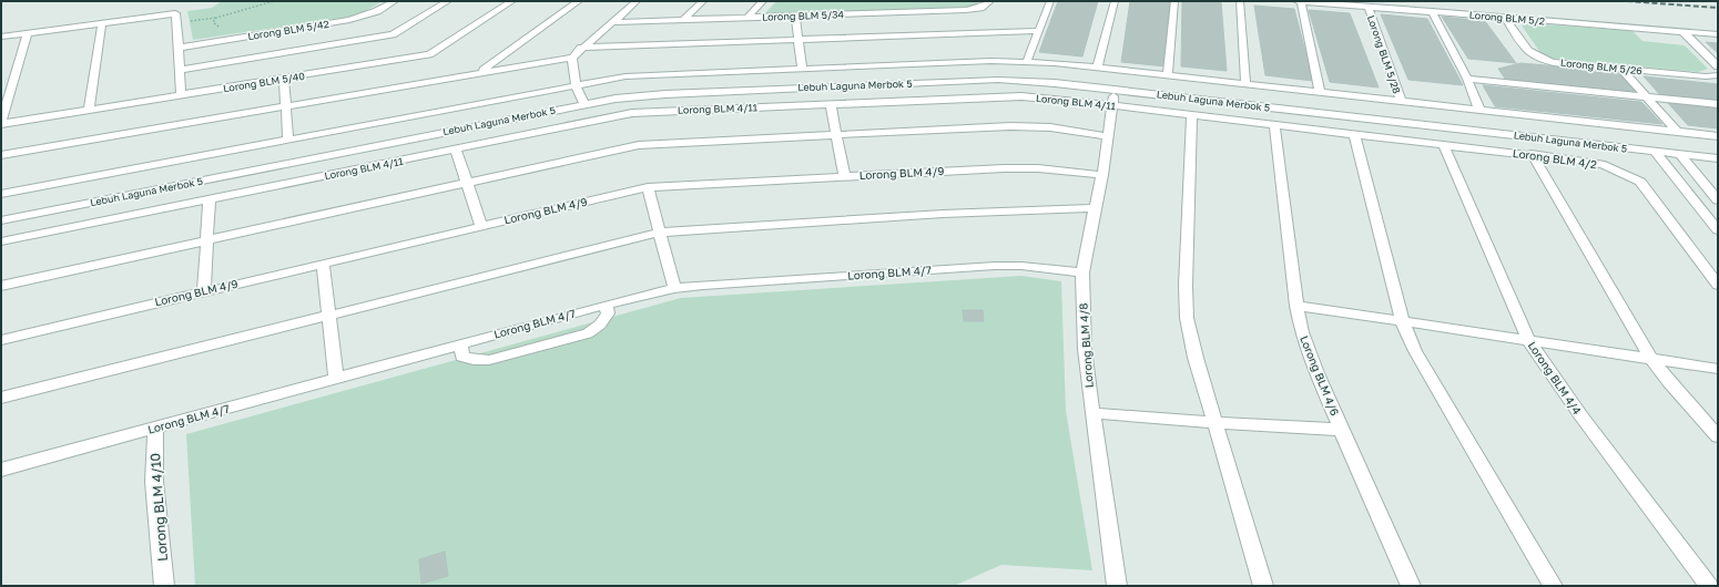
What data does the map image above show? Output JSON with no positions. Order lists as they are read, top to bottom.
{
  "streets": {
    "street": [
      "Lorong BLM 5/34",
      "Lorong BLM 5/2",
      "Lorong BLM 5/42",
      "Lorong BLM 5/28",
      "Lorong BLM 5/26",
      "Lorong BLM 5/40",
      "Lebuh Laguna Merbok 5",
      "Lorong BLM 4/11",
      "Lorong BLM 4/2",
      "Lorong BLM 4/9",
      "Lorong BLM 4/7",
      "Lorong BLM 4/8",
      "Lorong BLM 4/6",
      "Lorong BLM 4/4",
      "Lorong BLM 4/10"
    ]
  },
  "crossings": [
    ["Lorong BLM 5/2", "Lorong BLM 5/28"],
    ["Lorong BLM 5/2", "Lorong BLM 5/26"],
    ["Lorong BLM 5/28", "Lebuh Laguna Merbok 5"],
    ["Lebuh Laguna Merbok 5", "Lorong BLM 4/8"],
    ["Lorong BLM 4/11", "Lorong BLM 4/2"],
    ["Lorong BLM 4/11", "Lorong BLM 4/8"],
    ["Lorong BLM 4/11", "Lorong BLM 4/6"],
    ["Lorong BLM 4/11", "Lorong BLM 4/4"],
    ["Lorong BLM 4/2", "Lorong BLM 4/4"],
    ["Lorong BLM 4/9", "Lorong BLM 4/8"],
    ["Lorong BLM 4/7", "Lorong BLM 4/8"],
    ["Lorong BLM 4/7", "Lorong BLM 4/10"]
  ]
}
